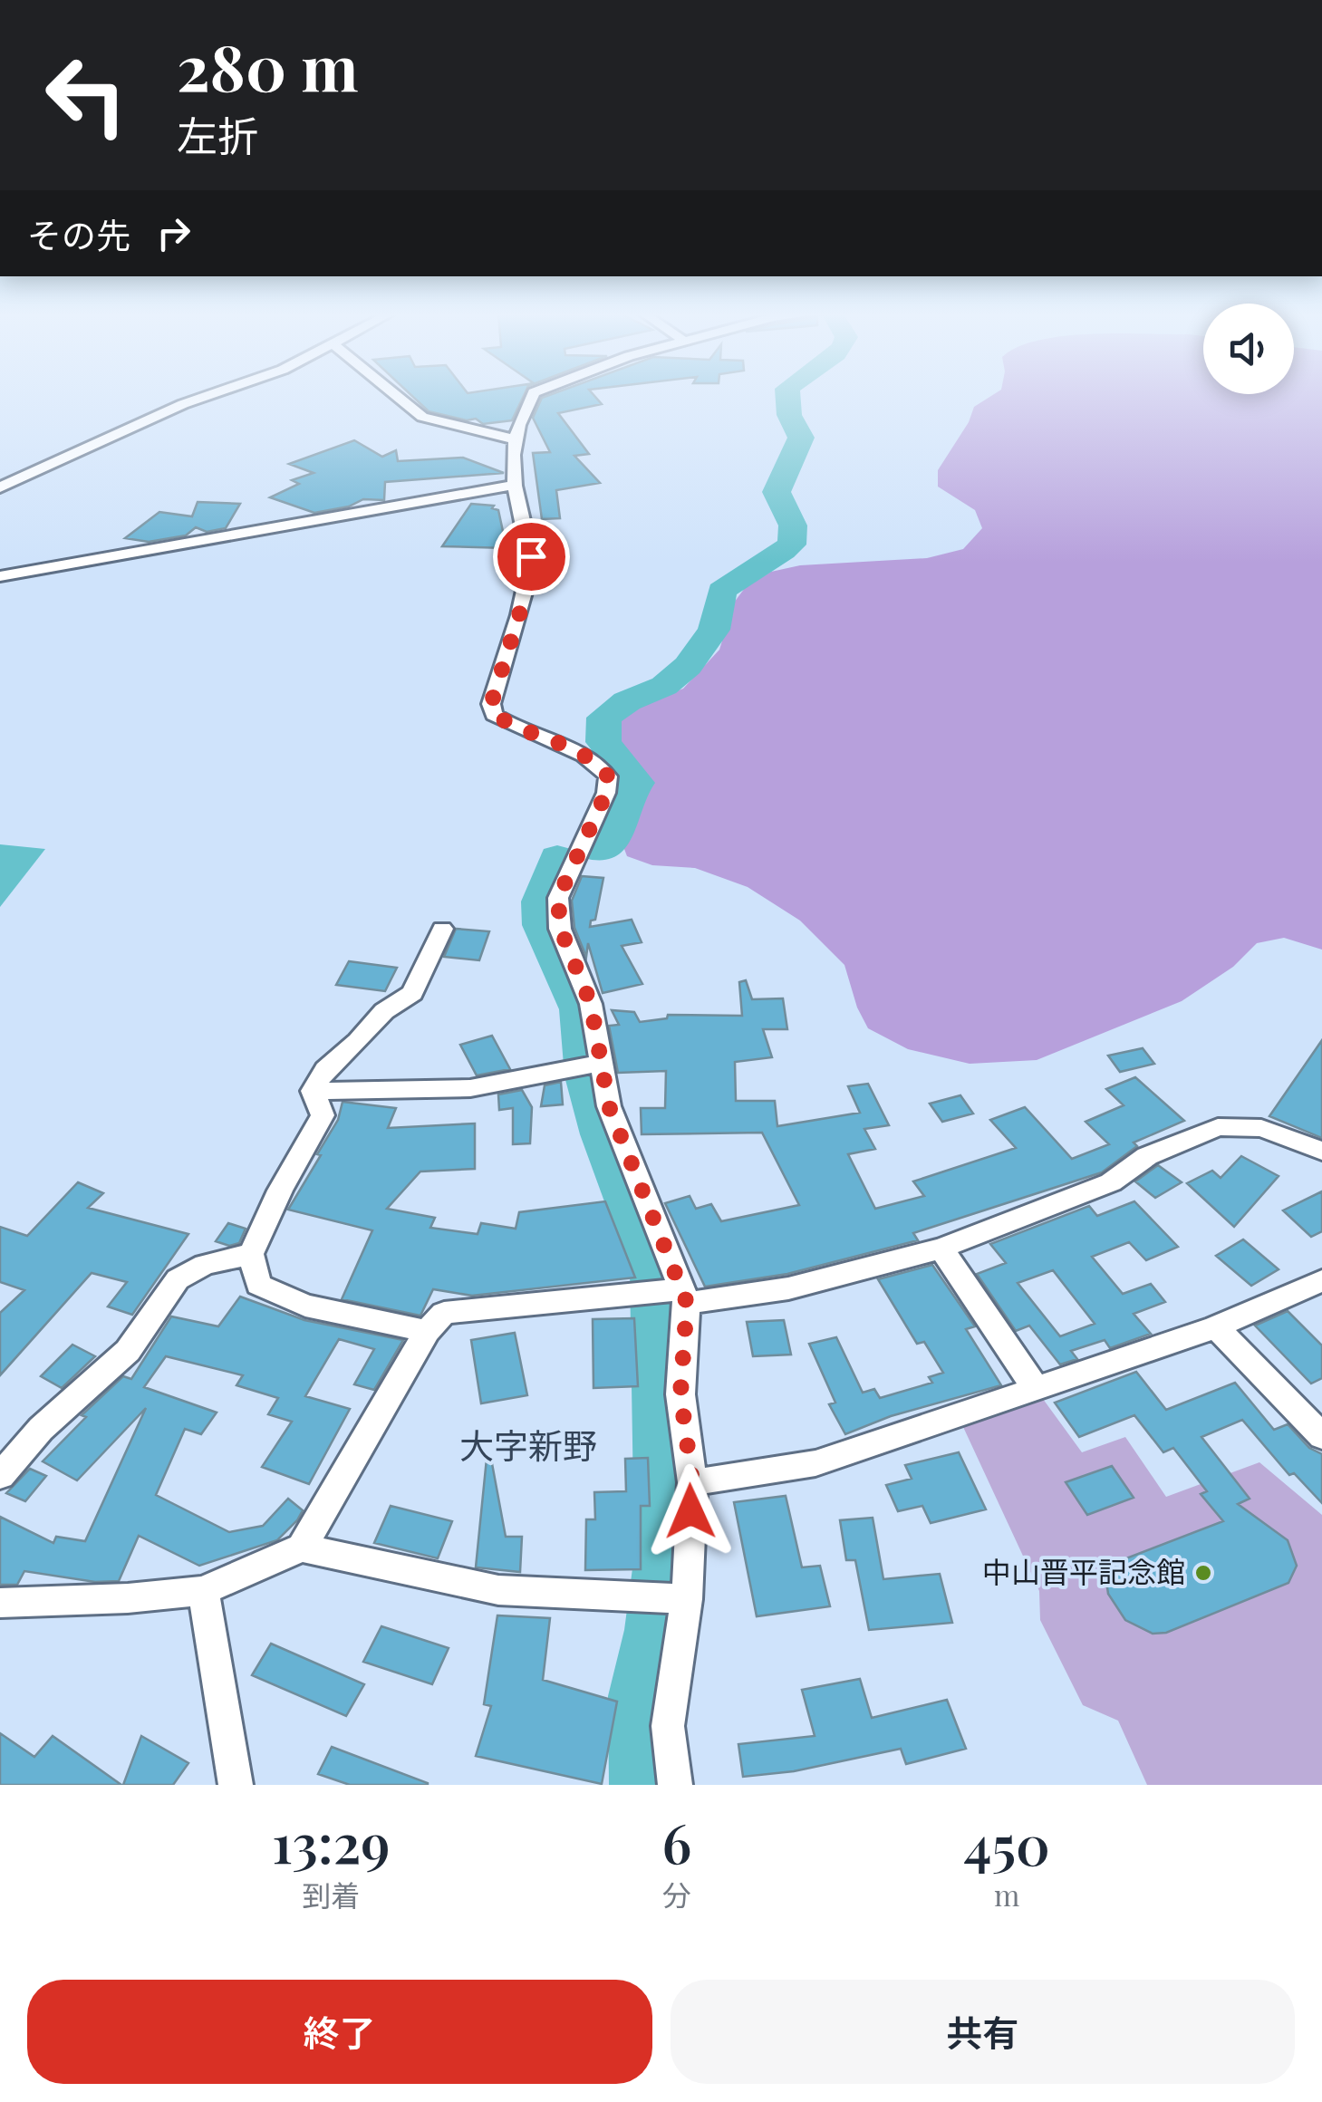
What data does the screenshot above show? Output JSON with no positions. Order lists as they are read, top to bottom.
{
  "districts": ["大字新野"],
  "places": ["中山晋平記念館"],
  "page": {
    "turn": ["280 m", "左折"],
    "then": "その先",
    "eta": [
      "13:29",
      "到着",
      "6",
      "分",
      "450",
      "m"
    ],
    "buttons": ["終了", "共有"]
  }
}
